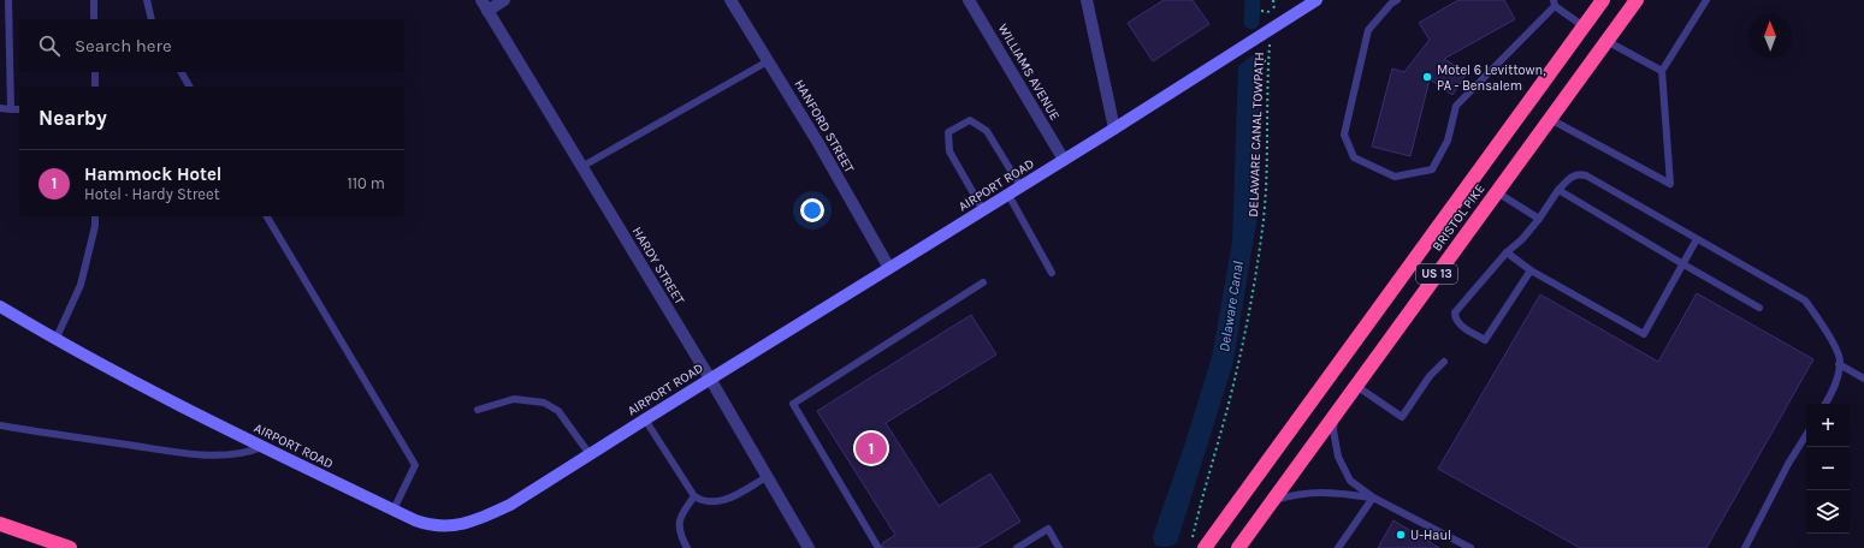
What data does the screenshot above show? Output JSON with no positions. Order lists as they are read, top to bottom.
{
  "streets": {
    "highway": ["BRISTOL PIKE", "US 13"],
    "street": [
      "WILLIAMS AVENUE",
      "HANFORD STREET",
      "AIRPORT ROAD",
      "HARDY STREET"
    ],
    "path": ["DELAWARE CANAL TOWPATH"]
  },
  "crossings": [
    ["WILLIAMS AVENUE", "AIRPORT ROAD"],
    ["HANFORD STREET", "AIRPORT ROAD"],
    ["AIRPORT ROAD", "HARDY STREET"]
  ],
  "water": ["Delaware Canal"],
  "places": ["Motel 6 Levittown, PA - Bensalem", "U-Haul"],
  "north": "top",
  "page": {
    "search": "Search here",
    "heading": "Nearby",
    "list": [
      {
        "mark": "1",
        "name": "Hammock Hotel",
        "note": "Hotel · Hardy Street",
        "value": "110 m"
      }
    ],
    "map_buttons": ["+", "−"],
    "pins": "1"
  }
}
